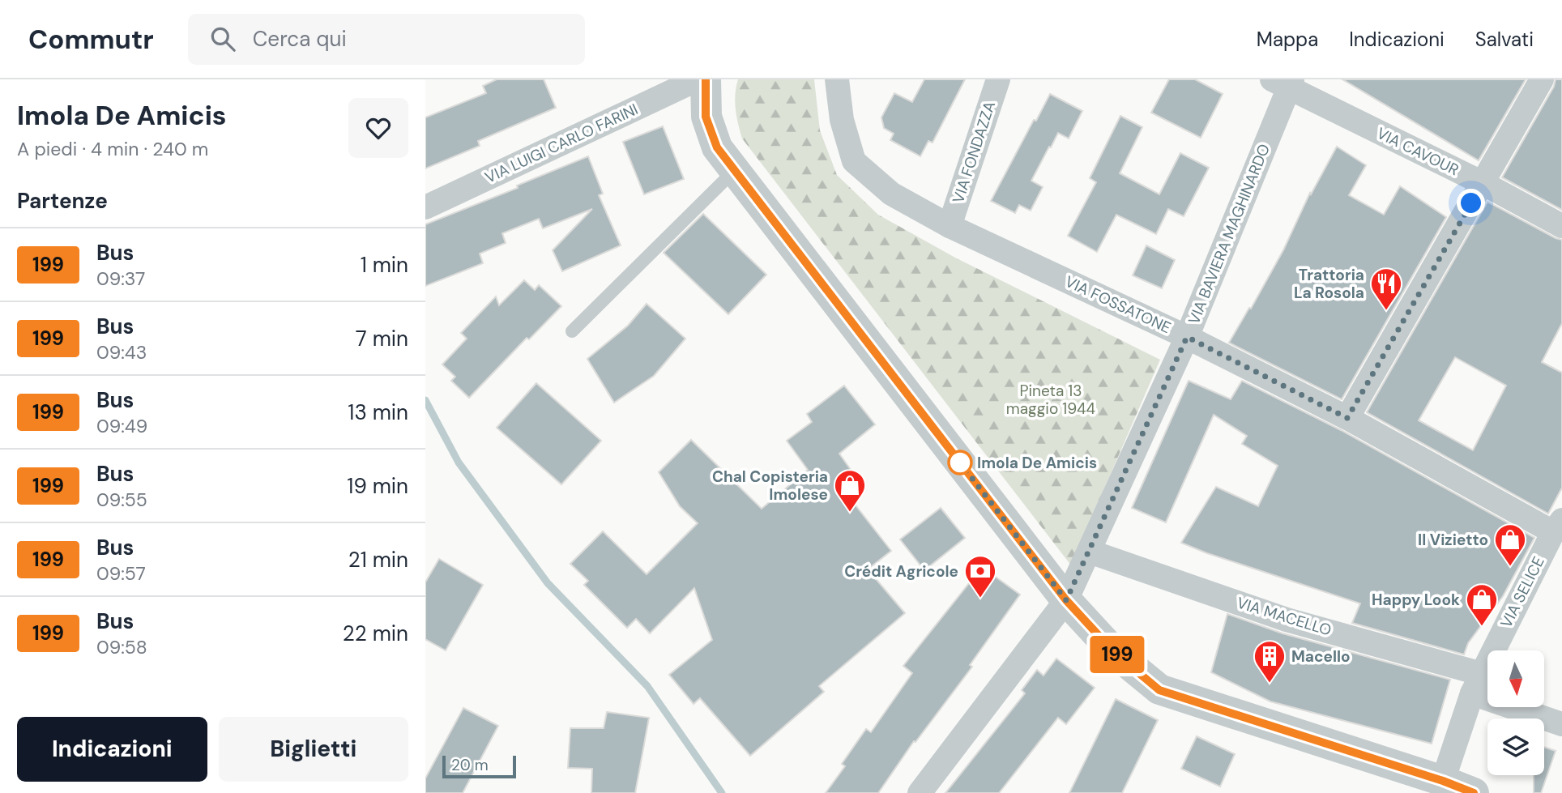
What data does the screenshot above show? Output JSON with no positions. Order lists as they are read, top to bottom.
{
  "streets": {
    "street": [
      "VIA LUIGI CARLO FARINI",
      "VIA CAVOUR",
      "VIA FONDAZZA",
      "VIA BAVIERA MAGHINARDO",
      "VIA FOSSATONE",
      "VIA SELICE",
      "VIA MACELLO"
    ]
  },
  "crossings": [
    ["VIA CAVOUR", "VIA BAVIERA MAGHINARDO"],
    ["VIA FONDAZZA", "VIA FOSSATONE"],
    ["VIA BAVIERA MAGHINARDO", "VIA FOSSATONE"],
    ["VIA BAVIERA MAGHINARDO", "VIA MACELLO"],
    ["VIA FOSSATONE", "VIA SELICE"],
    ["VIA SELICE", "VIA MACELLO"]
  ],
  "parks": ["Pineta 13 maggio 1944"],
  "places": {
    "restaurant": ["Trattoria La Rosola"],
    "other": ["Imola De Amicis"],
    "shop": ["Chal Copisteria Imolese", "Il Vizietto", "Happy Look"],
    "bank": ["Crédit Agricole"],
    "building": ["Macello"]
  },
  "lines": ["bus line 199"],
  "scale_bar": "20 m",
  "north": "bottom",
  "page": {
    "header": "Commutr",
    "search": "Cerca qui",
    "nav": ["Mappa", "Indicazioni", "Salvati"],
    "heading": [
      ["Imola De Amicis", "A piedi · 4 min · 240 m"],
      "Partenze"
    ],
    "on_map": "199",
    "list": [
      {
        "mark": "199",
        "name": "Bus",
        "note": "09:37",
        "value": "1 min"
      },
      {
        "mark": "199",
        "name": "Bus",
        "note": "09:43",
        "value": "7 min"
      },
      {
        "mark": "199",
        "name": "Bus",
        "note": "09:49",
        "value": "13 min"
      },
      {
        "mark": "199",
        "name": "Bus",
        "note": "09:55",
        "value": "19 min"
      },
      {
        "mark": "199",
        "name": "Bus",
        "note": "09:57",
        "value": "21 min"
      },
      {
        "mark": "199",
        "name": "Bus",
        "note": "09:58",
        "value": "22 min"
      }
    ],
    "buttons": ["Indicazioni", "Biglietti"],
    "scale": "20 m"
  }
}
